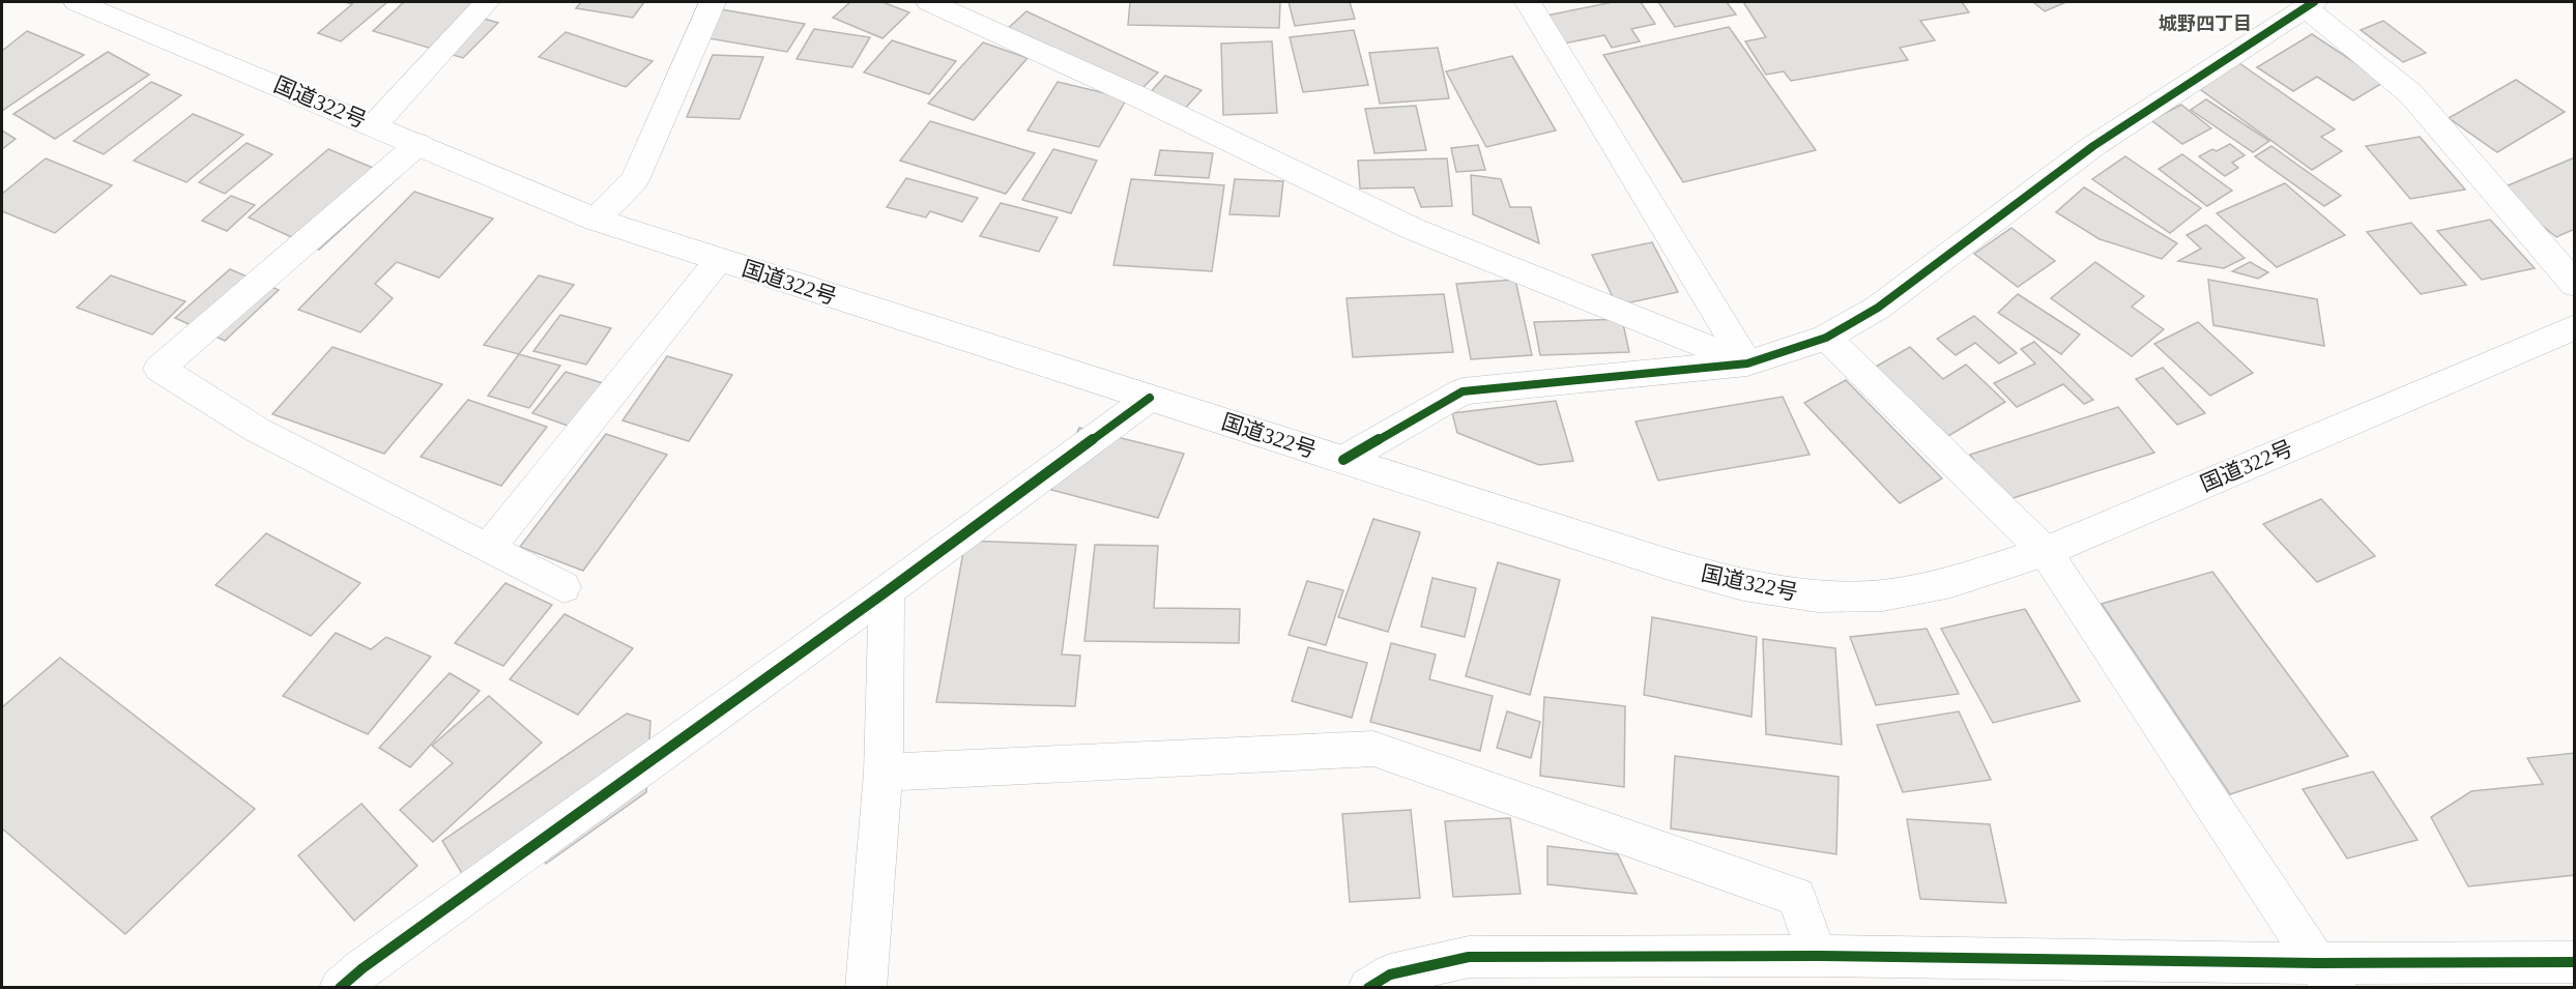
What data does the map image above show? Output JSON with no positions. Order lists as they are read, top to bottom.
{
  "streets": {
    "main road": ["国道322号"]
  },
  "districts": ["城野四丁目"]
}
